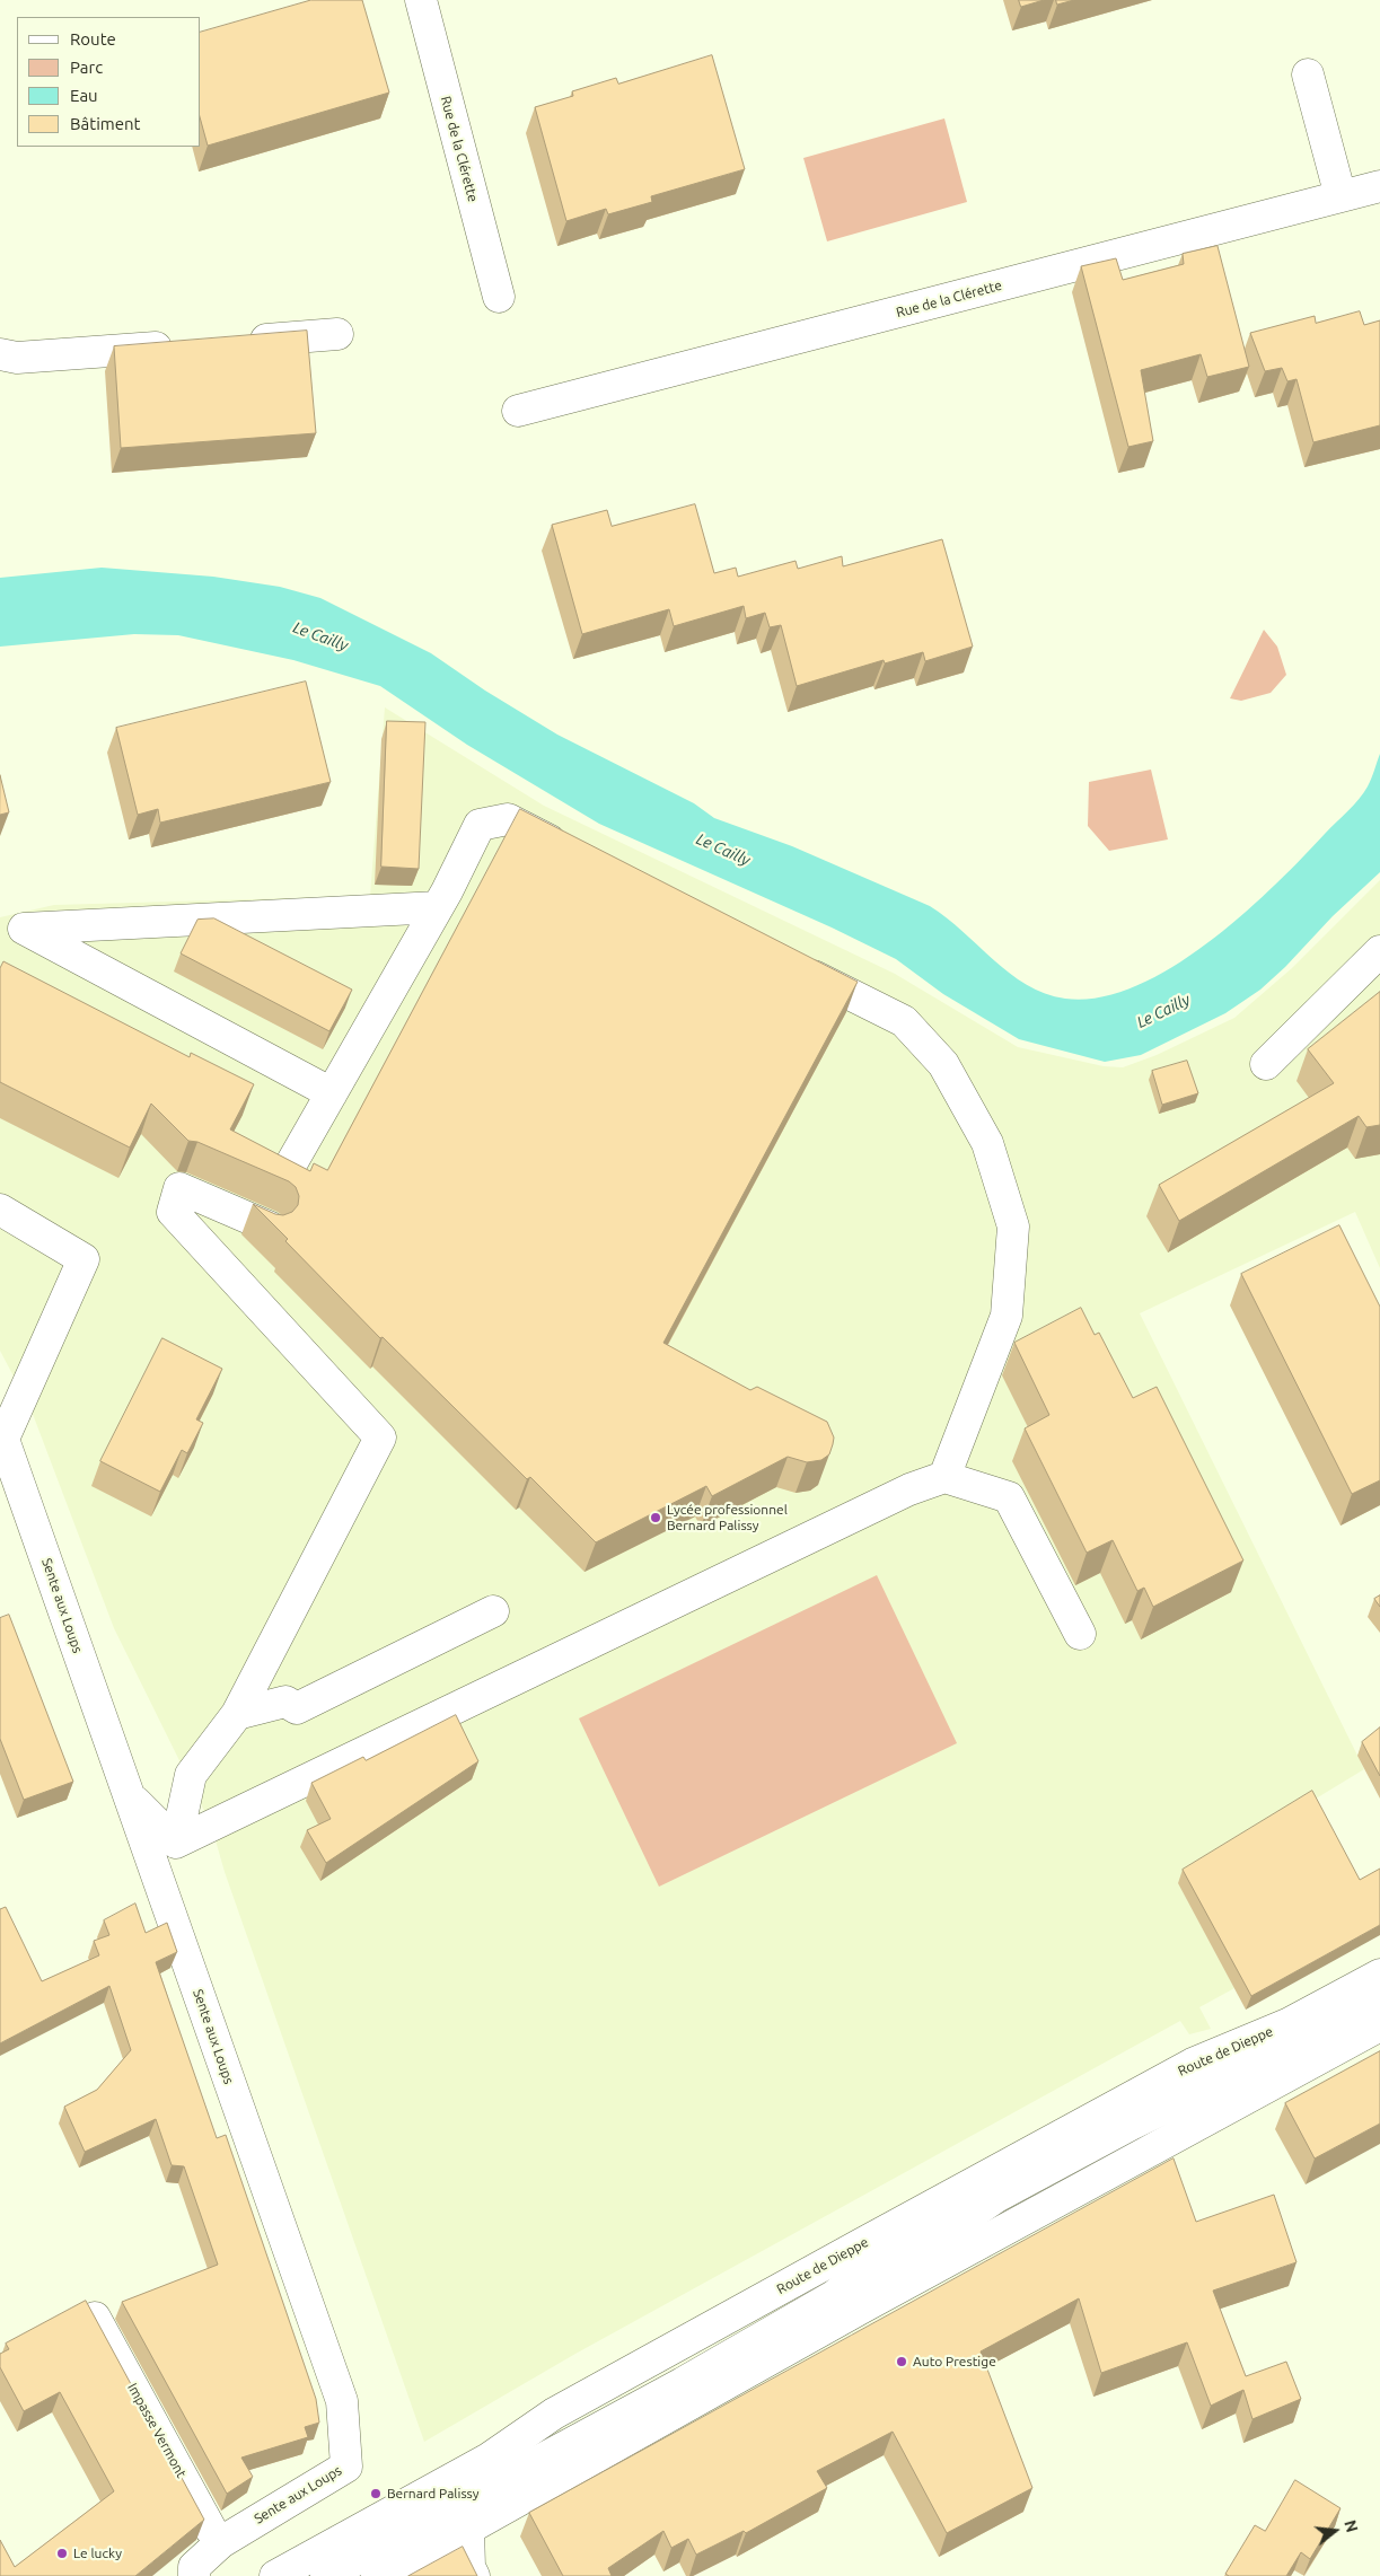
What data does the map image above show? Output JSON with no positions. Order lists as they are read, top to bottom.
{
  "streets": {
    "street": [
      "Rue de la Clérette",
      "Sente aux Loups",
      "Route de Dieppe",
      "Impasse Vermont"
    ]
  },
  "crossings": [
    ["Sente aux Loups", "Impasse Vermont"]
  ],
  "water": ["Le Cailly"],
  "places": [
    "Lycée professionnel Bernard Palissy",
    "Auto Prestige",
    "Bernard Palissy",
    "Le lucky"
  ],
  "legend": [
    "Route",
    "Parc",
    "Eau",
    "Bâtiment"
  ],
  "north": "right"
}
